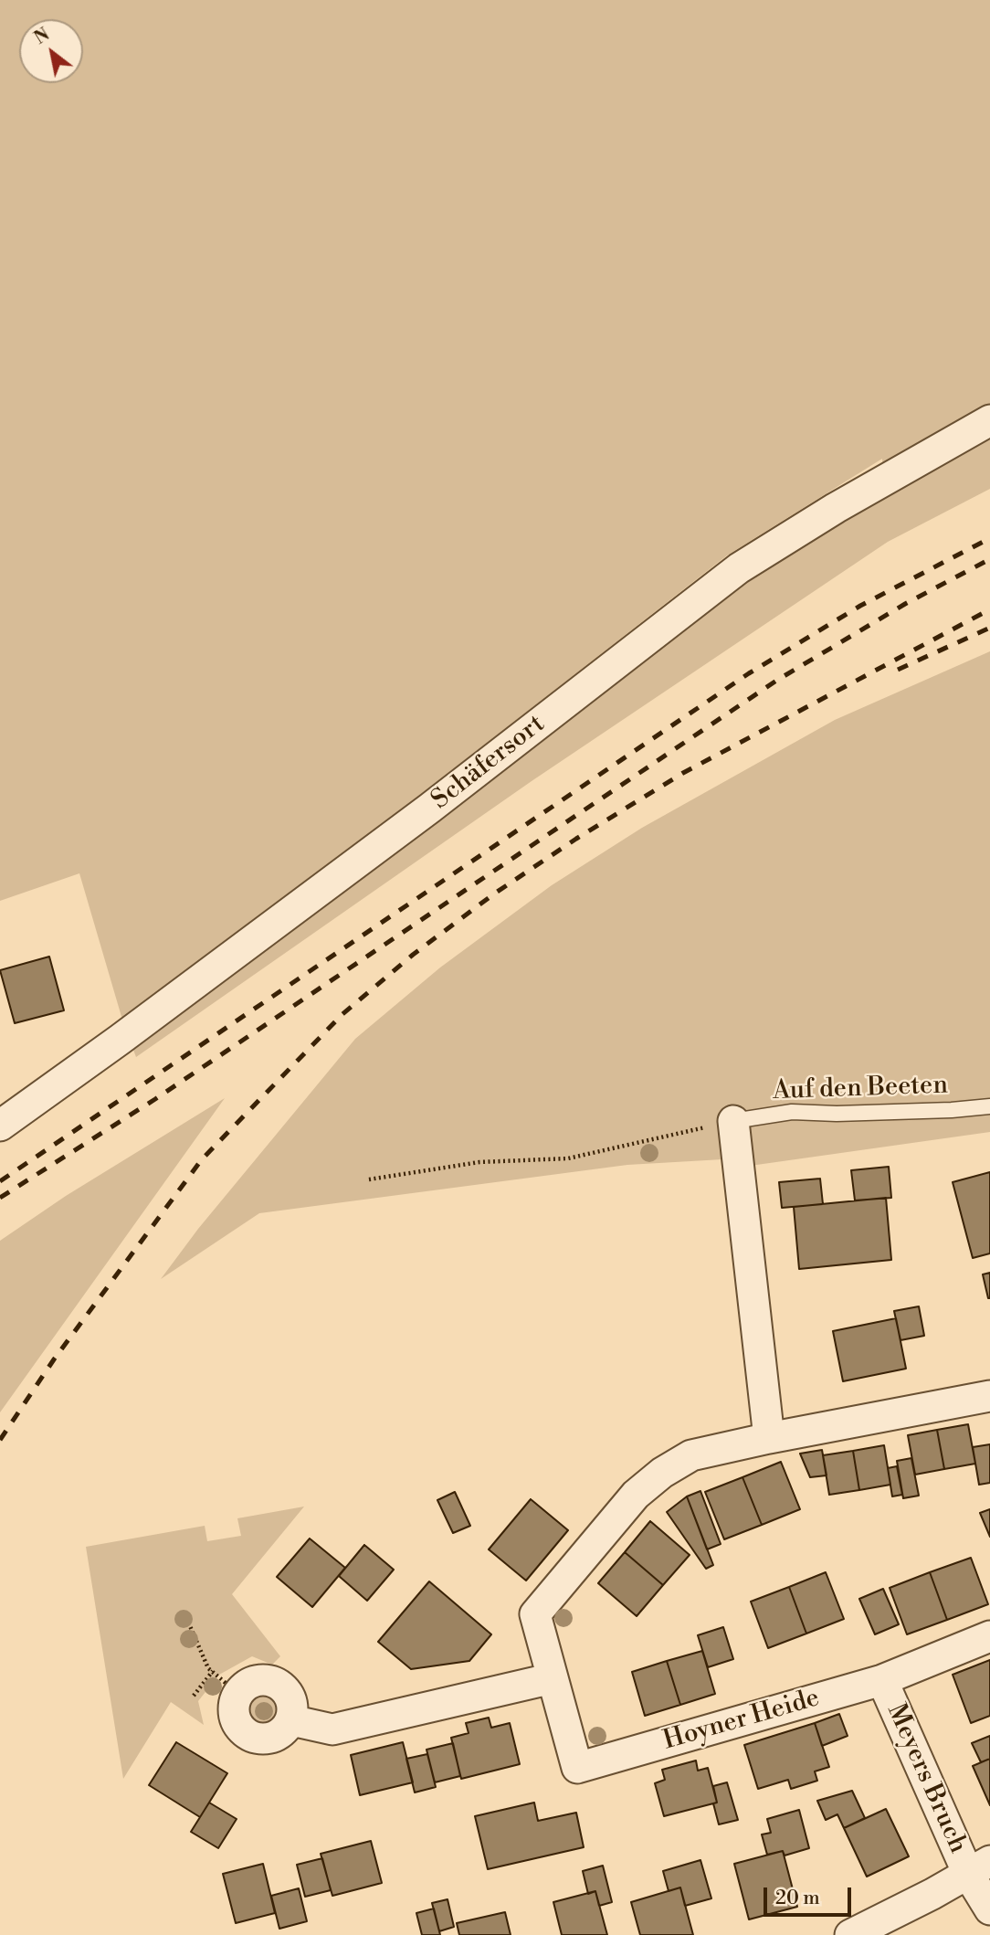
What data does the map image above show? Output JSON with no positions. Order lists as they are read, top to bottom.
{
  "streets": {
    "street": ["Schäfersort", "Hoyner Heide", "Meyers Bruch"],
    "lane": ["Auf den Beeten"]
  },
  "crossings": [
    ["Hoyner Heide", "Meyers Bruch"]
  ],
  "scale_bar": "20 m",
  "north": "top left"
}
